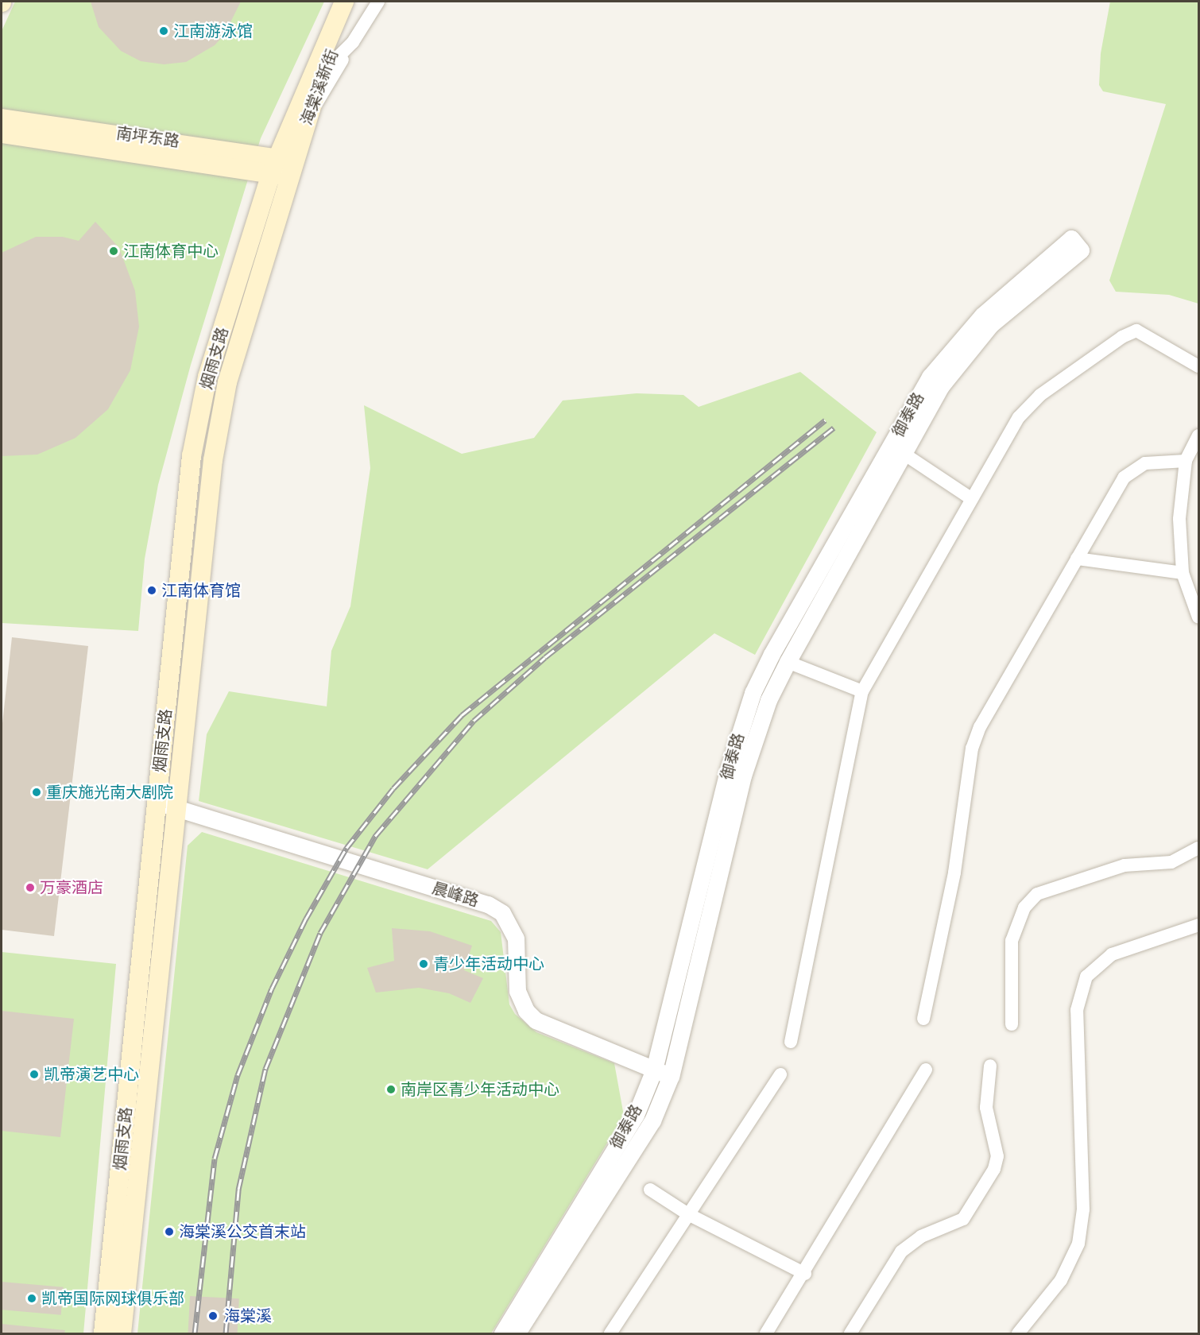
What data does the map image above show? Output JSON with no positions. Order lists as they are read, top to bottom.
{
  "streets": {
    "main road": ["海棠溪新街", "南坪东路", "烟雨支路"],
    "street": ["御泰路", "晨峰路"]
  },
  "crossings": [
    ["海棠溪新街", "南坪东路"],
    ["海棠溪新街", "烟雨支路"],
    ["南坪东路", "烟雨支路"],
    ["烟雨支路", "晨峰路"],
    ["御泰路", "晨峰路"]
  ],
  "places": [
    "江南游泳馆",
    "江南体育中心",
    "江南体育馆",
    "重庆施光南大剧院",
    "万豪酒店",
    "青少年活动中心",
    "凯帝演艺中心",
    "南岸区青少年活动中心",
    "海棠溪公交首末站",
    "凯帝国际网球俱乐部",
    "海棠溪"
  ]
}
